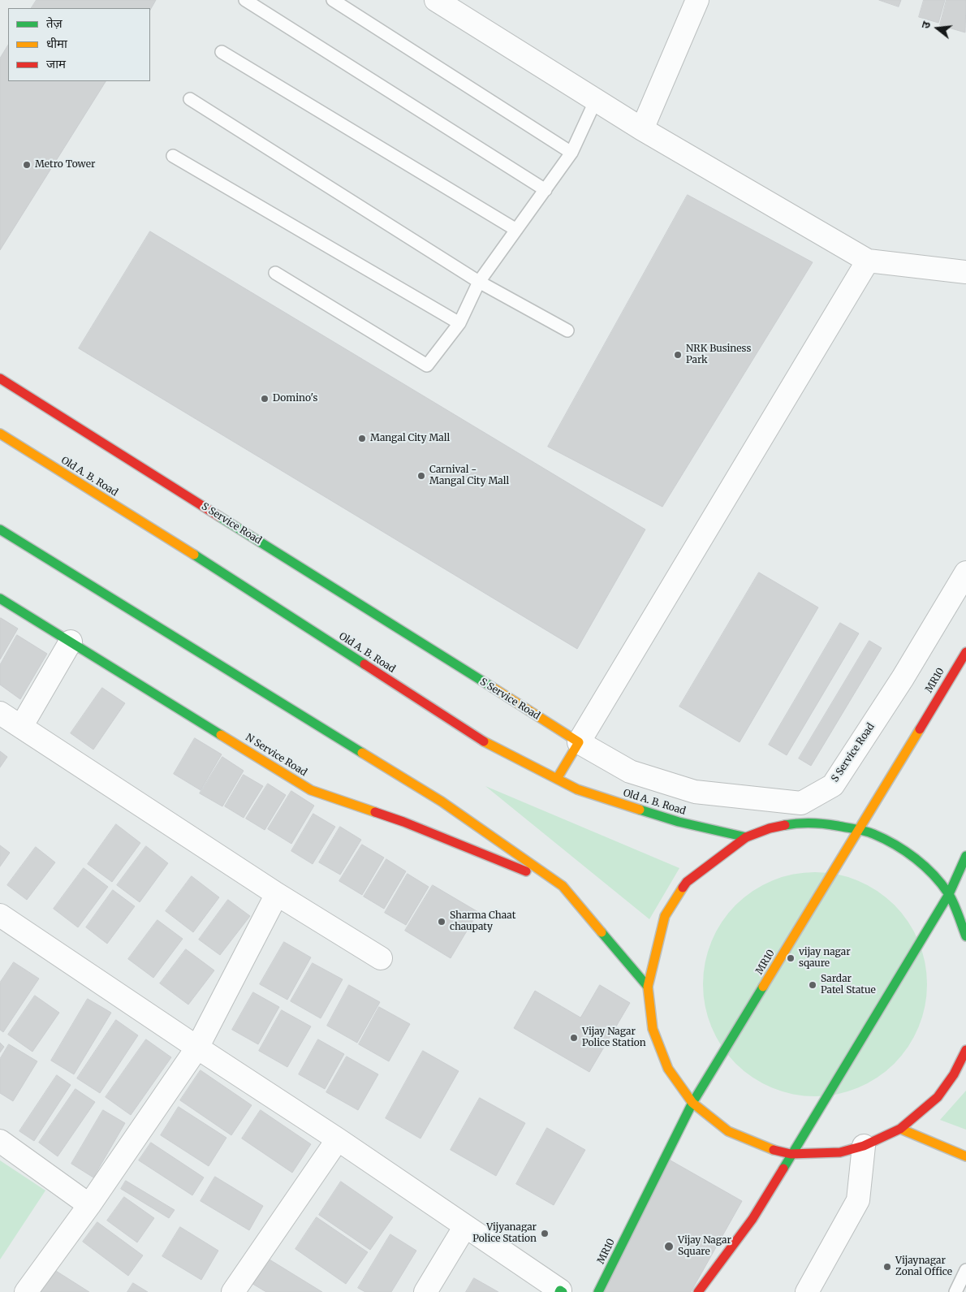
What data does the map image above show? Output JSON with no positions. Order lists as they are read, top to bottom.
{
  "streets": {
    "main road": [
      "Old A. B. Road",
      "S Service Road",
      "MR10",
      "N Service Road"
    ]
  },
  "places": [
    "Metro Tower",
    "NRK Business Park",
    "Domino's",
    "Mangal City Mall",
    "Carnival - Mangal City Mall",
    "Sharma Chaat chaupaty",
    "vijay nagar sqaure",
    "Sardar Patel Statue",
    "Vijay Nagar Police Station",
    "Vijyanagar Police Station",
    "Vijay Nagar Square",
    "Vijaynagar Zonal Office"
  ],
  "legend": ["तेज़", "धीमा", "जाम"],
  "north": "left"
}
